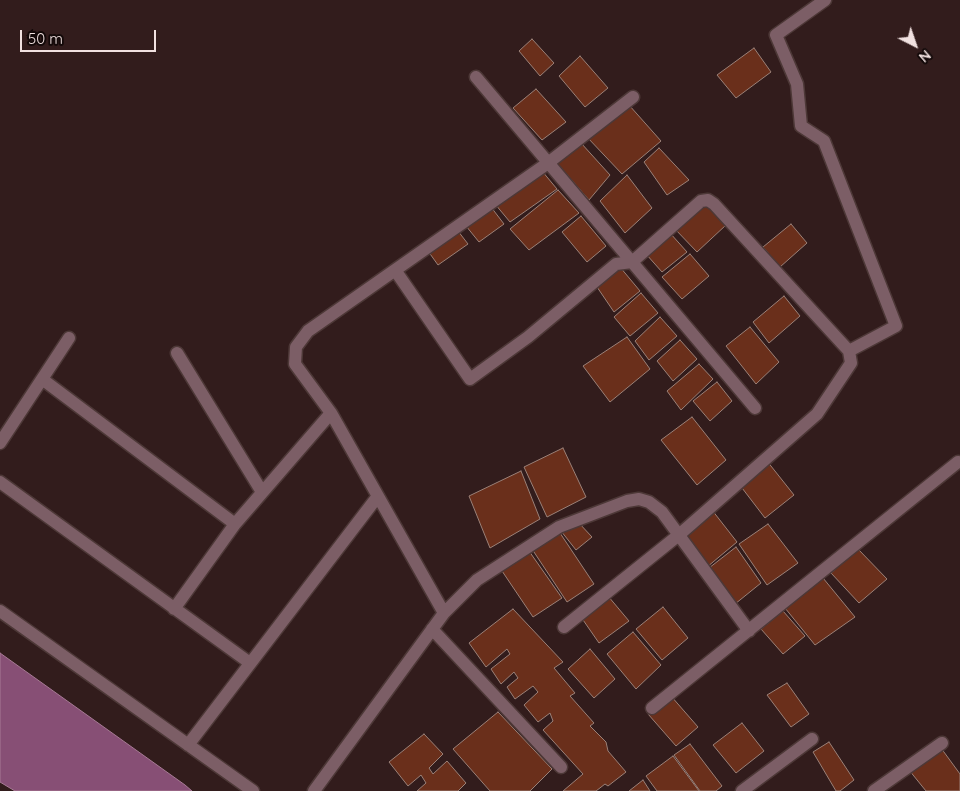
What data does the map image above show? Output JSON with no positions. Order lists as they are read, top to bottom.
{
  "scale_bar": "50 m",
  "north": "bottom right"
}
